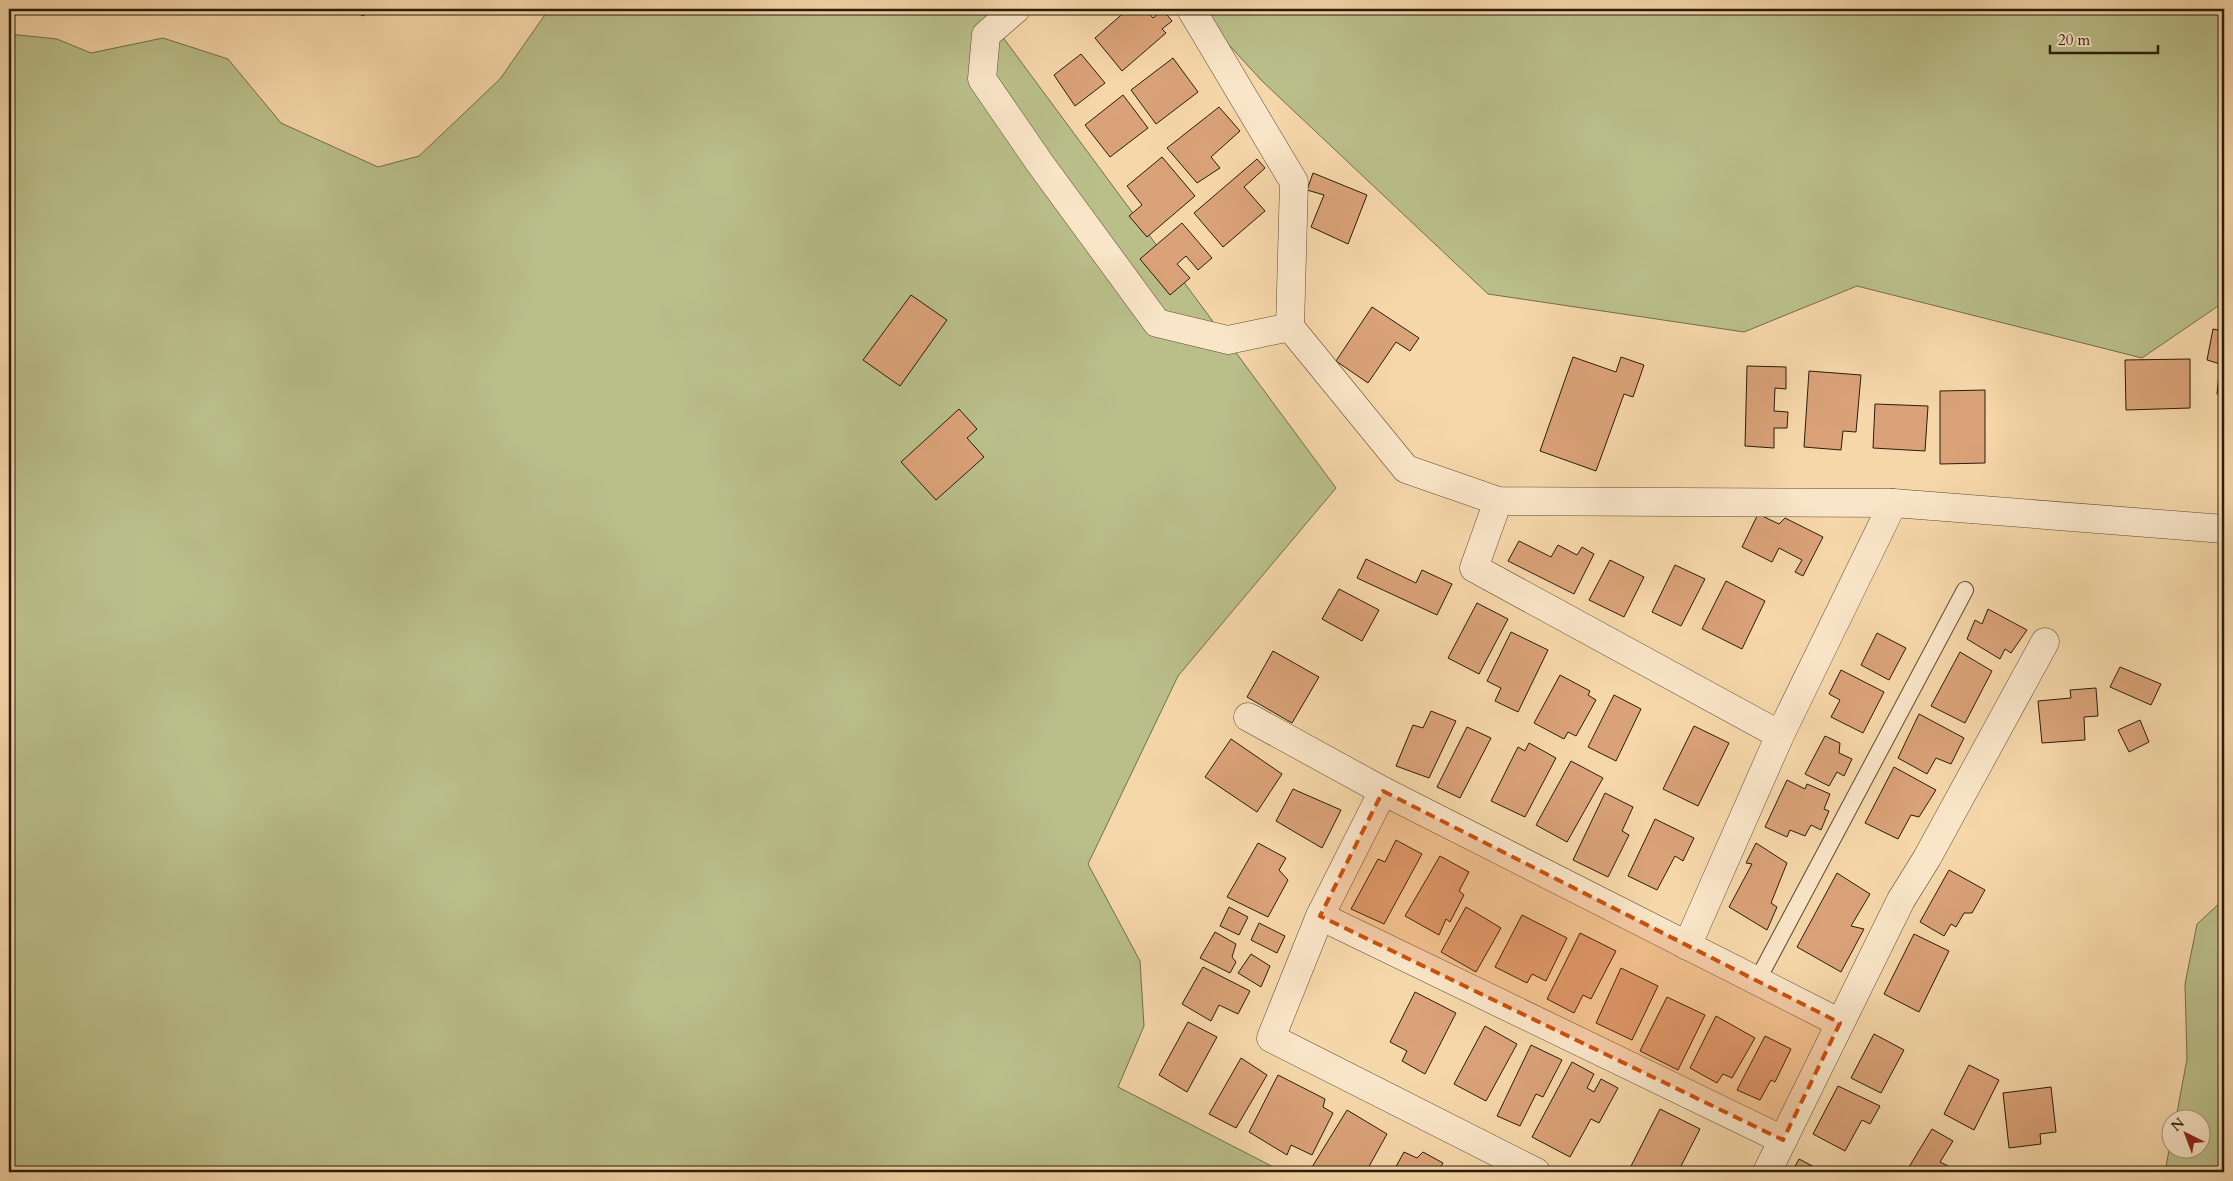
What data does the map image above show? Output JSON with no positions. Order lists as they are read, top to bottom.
{
  "scale_bar": "20 m",
  "north": "top left"
}
